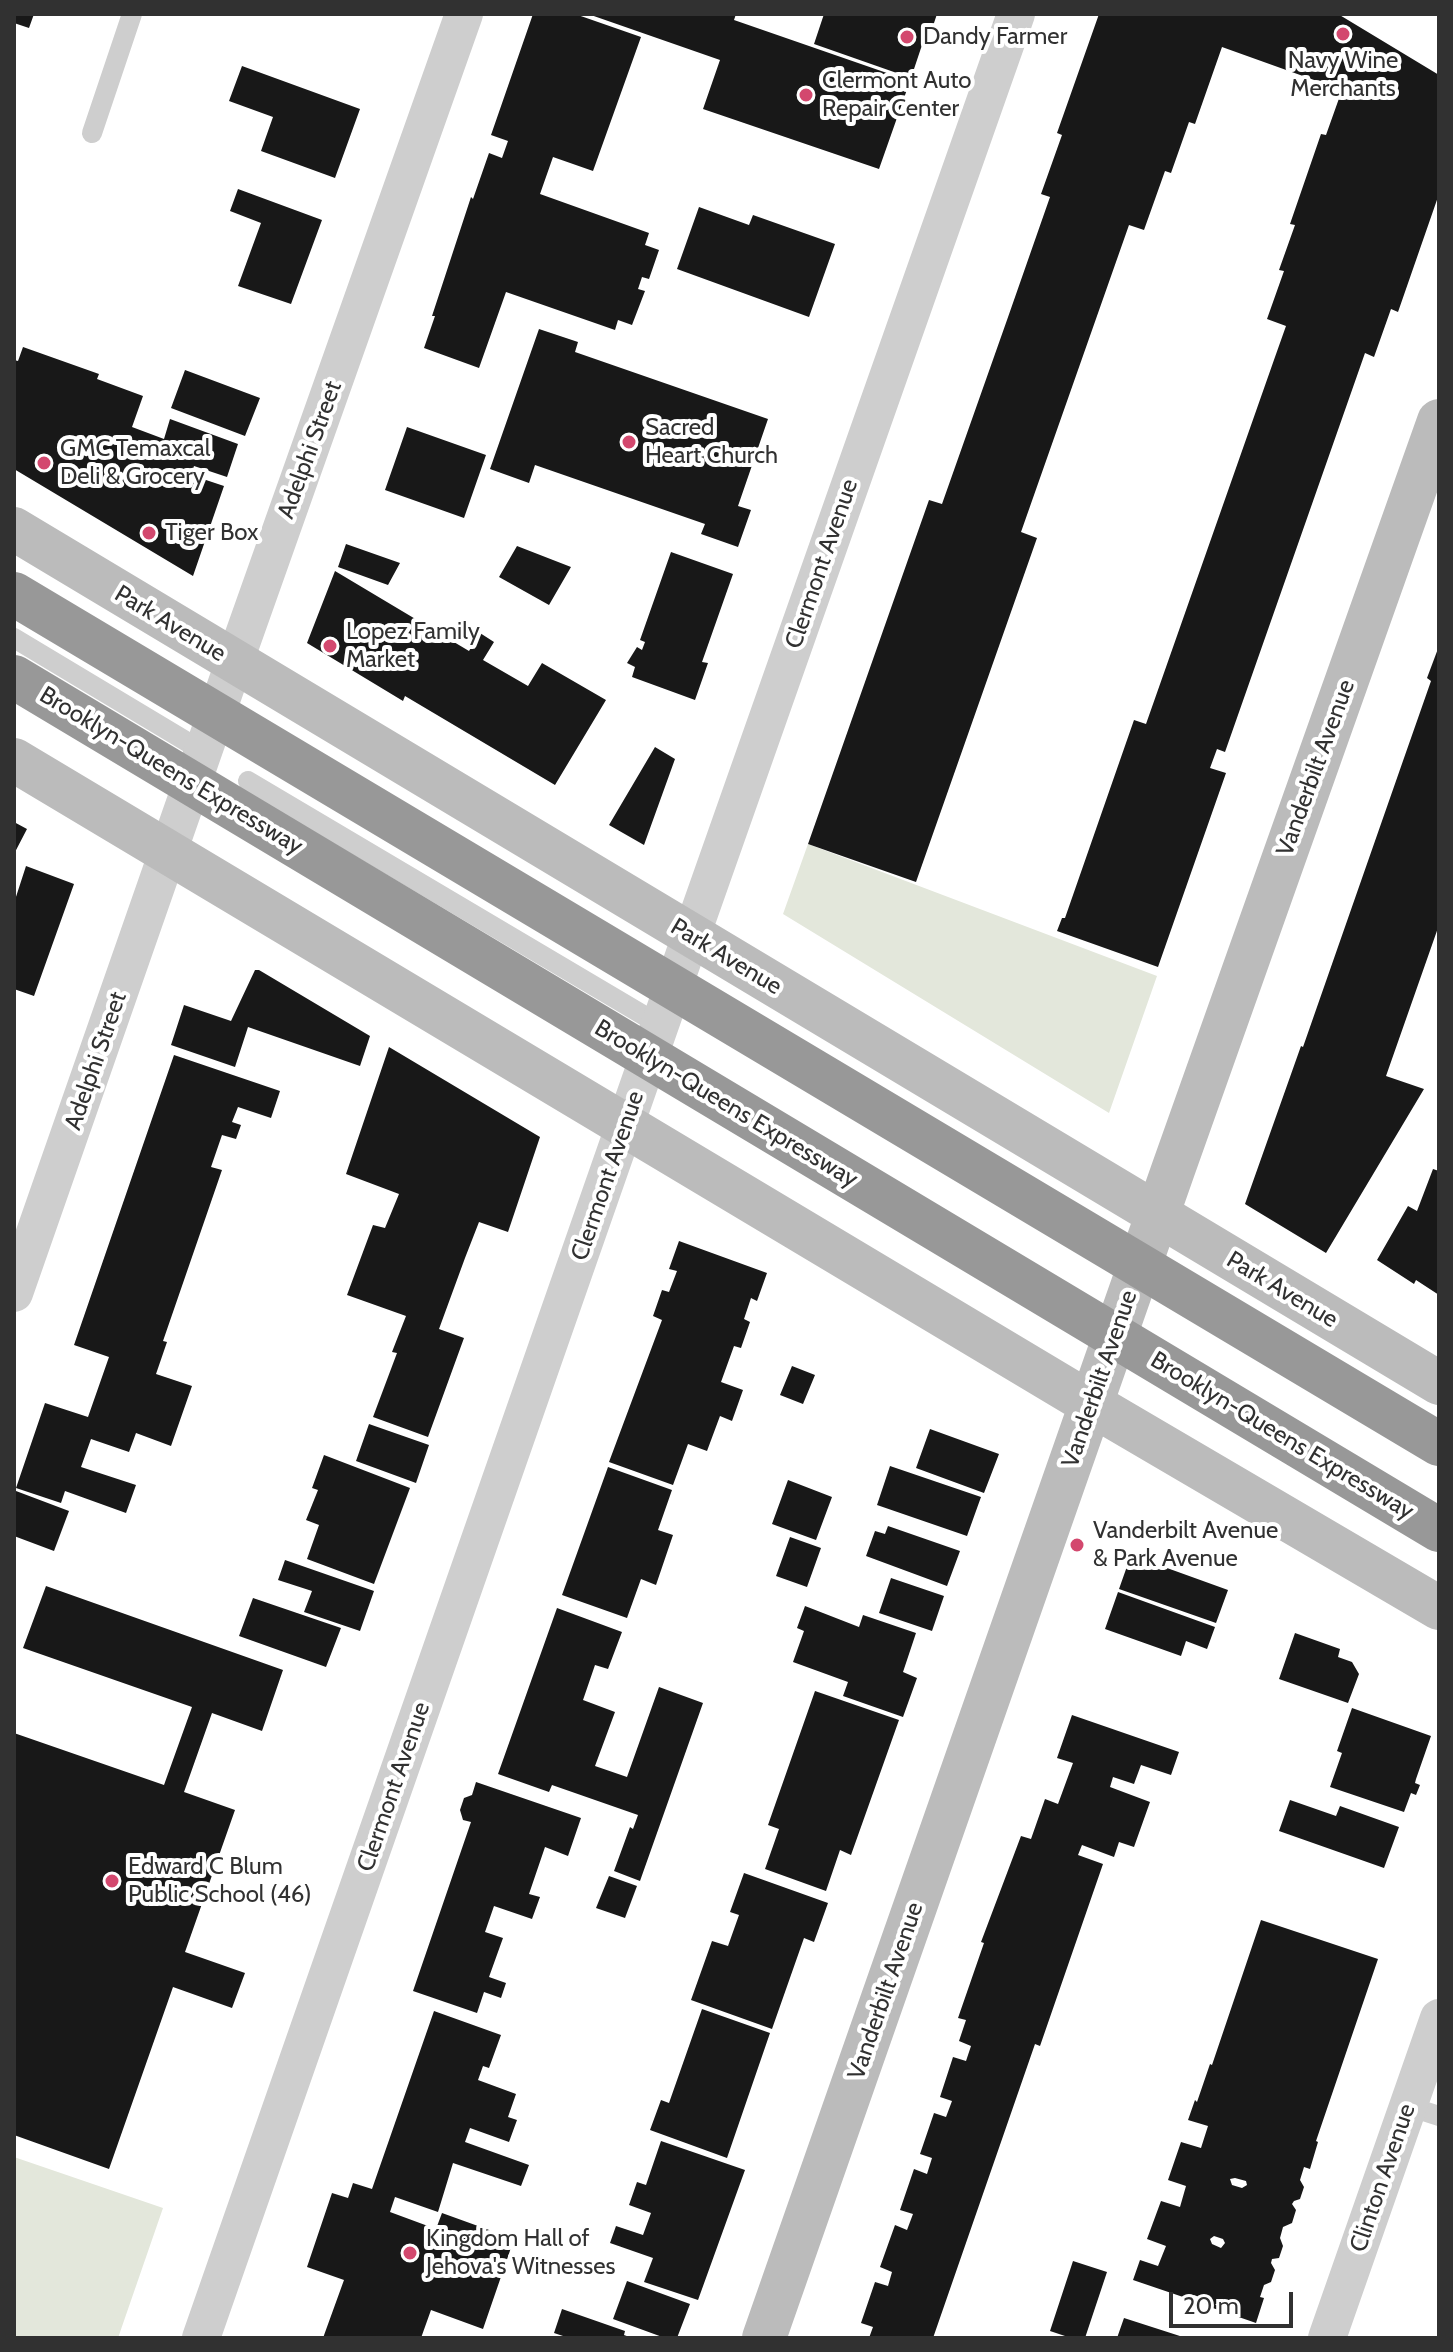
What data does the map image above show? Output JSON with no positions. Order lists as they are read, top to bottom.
{
  "streets": {
    "highway": ["Brooklyn-Queens Expressway"],
    "main road": ["Park Avenue", "Vanderbilt Avenue"],
    "street": ["Adelphi Street", "Clermont Avenue", "Clinton Avenue"]
  },
  "crossings": [
    ["Adelphi Street", "Park Avenue"],
    ["Clermont Avenue", "Park Avenue"],
    ["Park Avenue", "Vanderbilt Avenue"]
  ],
  "places": [
    "Navy Wine Merchants",
    "Dandy Farmer",
    "Clermont Auto Repair Center",
    "Sacred Heart Church",
    "GMC Temaxcal Deli & Grocery",
    "Tiger Box",
    "Lopez Family Market",
    "Vanderbilt Avenue & Park Avenue",
    "Edward C Blum Public School (46)",
    "Kingdom Hall of Jehova's Witnesses"
  ],
  "scale_bar": "20 m"
}
